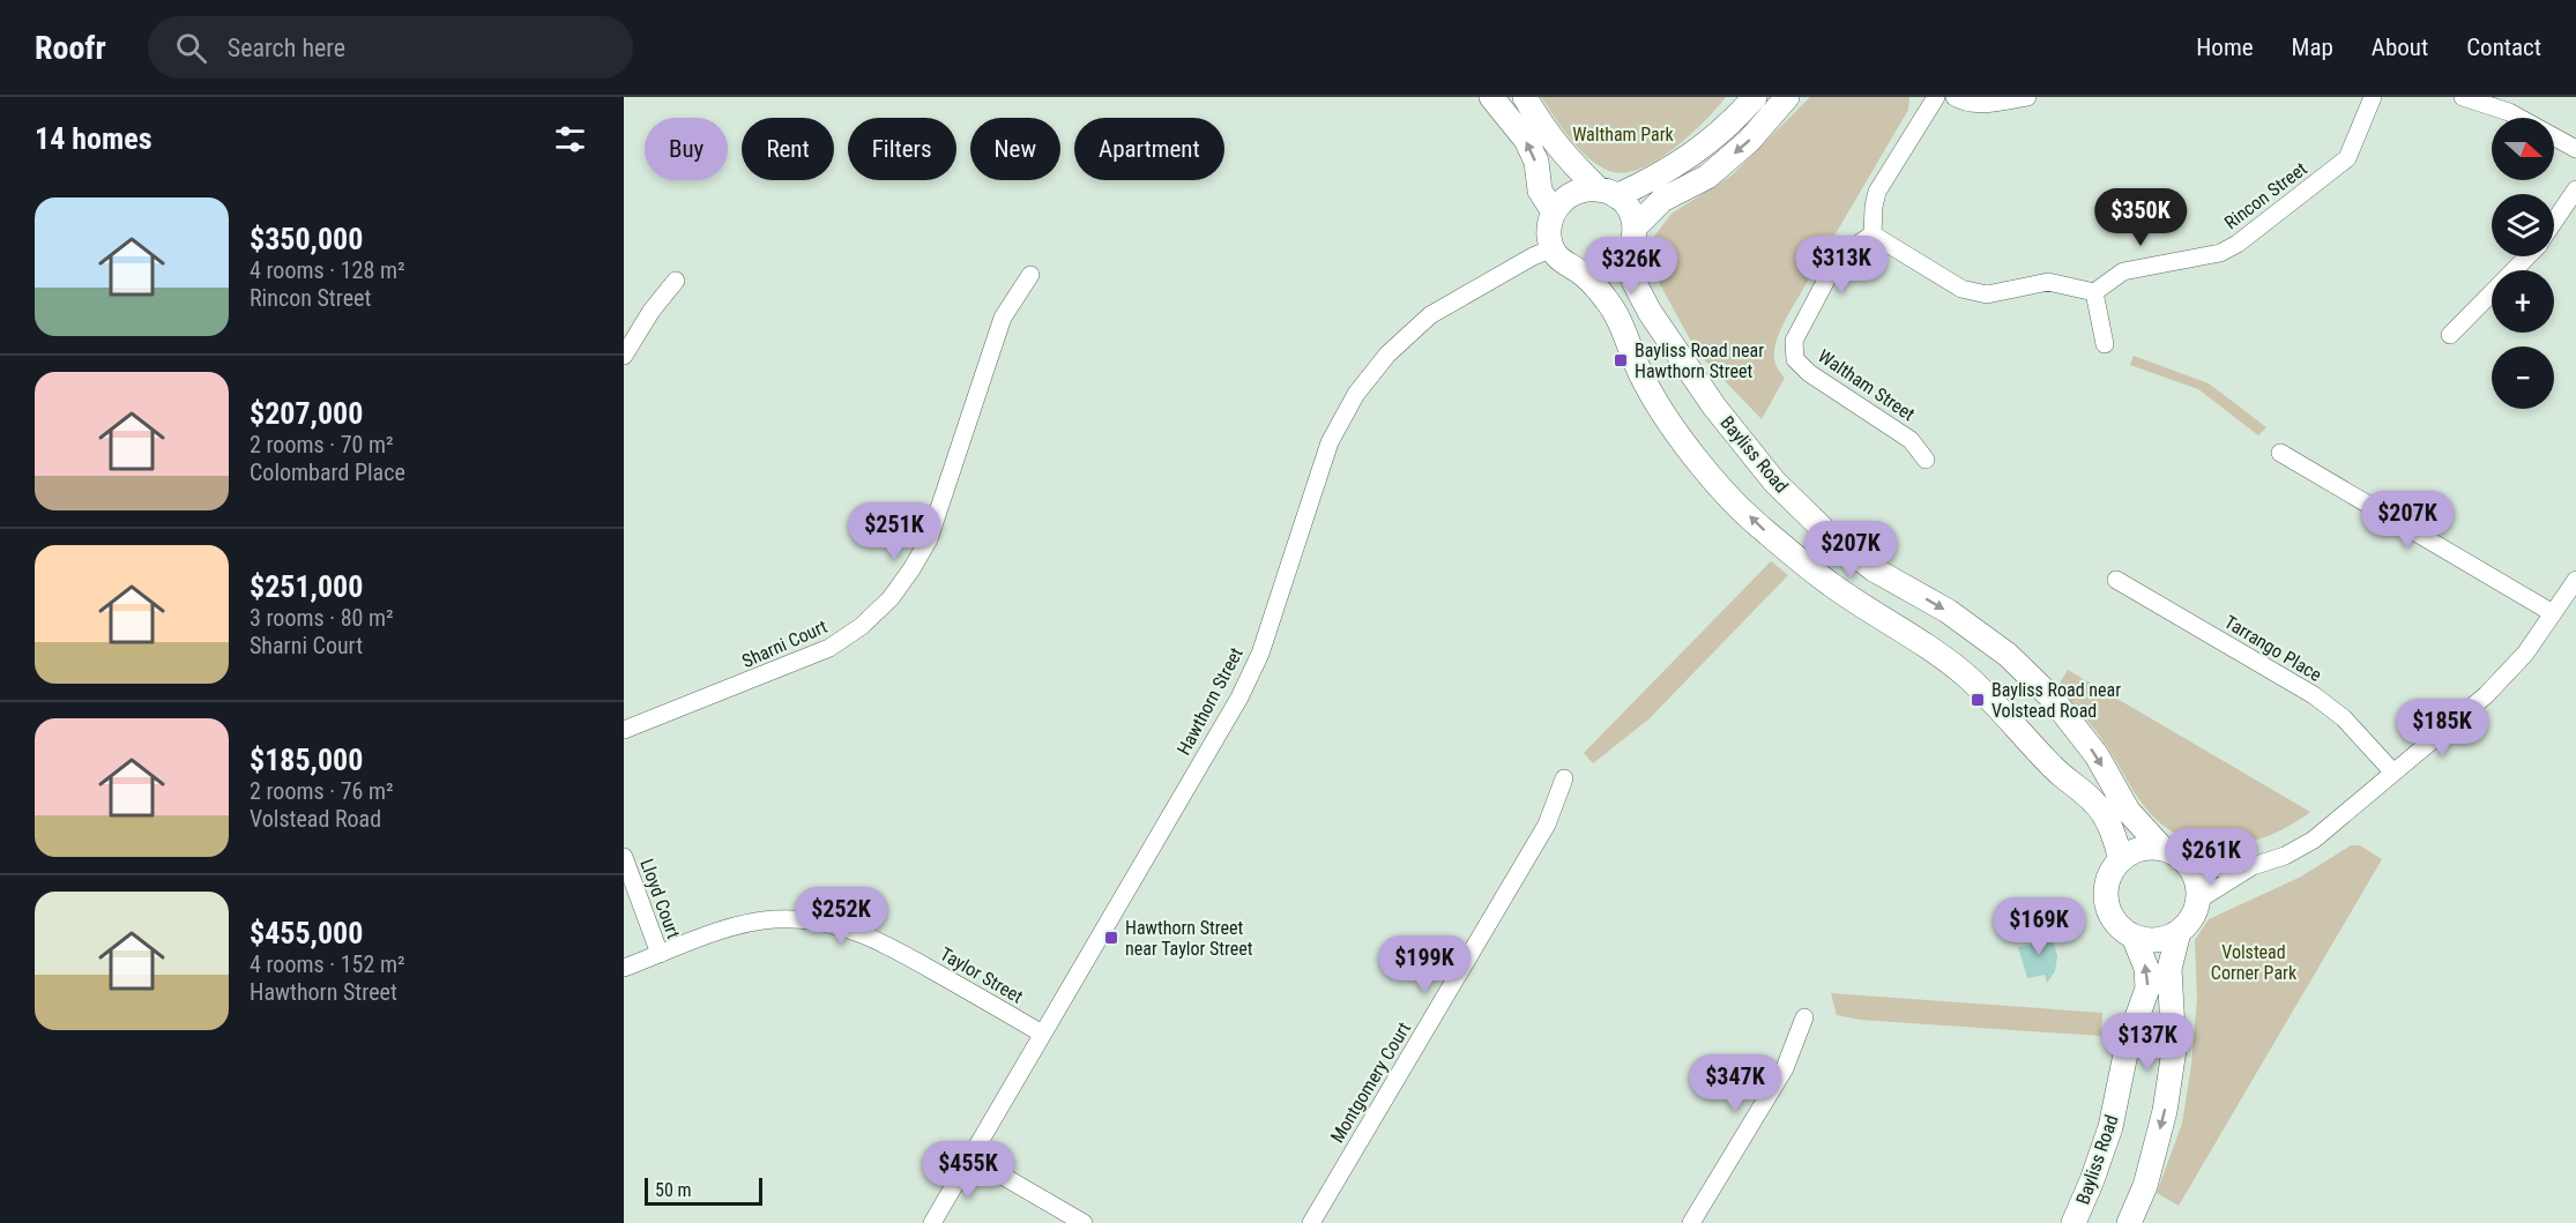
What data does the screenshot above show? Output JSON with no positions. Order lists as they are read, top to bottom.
{
  "streets": {
    "street": [
      "Rincon Street",
      "Waltham Street",
      "Bayliss Road",
      "Sharni Court",
      "Tarrango Place",
      "Hawthorn Street",
      "Lloyd Court",
      "Taylor Street",
      "Montgomery Court"
    ]
  },
  "crossings": [
    ["Bayliss Road", "Hawthorn Street"],
    ["Hawthorn Street", "Taylor Street"],
    ["Lloyd Court", "Taylor Street"]
  ],
  "parks": ["Waltham Park", "Volstead Corner Park"],
  "places": {
    "transit": ["Bayliss Road near Hawthorn Street", "Bayliss Road near Volstead Road", "Hawthorn Street near Taylor Street"]
  },
  "scale_bar": "50 m",
  "north": "right",
  "page": {
    "header": "Roofr",
    "search": "Search here",
    "nav": [
      "Home",
      "Map",
      "About",
      "Contact"
    ],
    "heading": "14 homes",
    "map_buttons": ["+", "−"],
    "chip": [
      "Buy",
      "Rent",
      "Filters",
      "New",
      "Apartment"
    ],
    "list": [
      {
        "name": "$350,000",
        "note": "4 rooms · 128 m² · Rincon Street"
      },
      {
        "name": "$207,000",
        "note": "2 rooms · 70 m² · Colombard Place"
      },
      {
        "name": "$251,000",
        "note": "3 rooms · 80 m² · Sharni Court"
      },
      {
        "name": "$185,000",
        "note": "2 rooms · 76 m² · Volstead Road"
      },
      {
        "name": "$455,000",
        "note": "4 rooms · 152 m² · Hawthorn Street"
      }
    ],
    "price": [
      "$350K",
      "$313K",
      "$326K",
      "$207K",
      "$251K",
      "$207K",
      "$185K",
      "$261K",
      "$252K",
      "$169K",
      "$199K",
      "$137K",
      "$347K",
      "$455K"
    ],
    "scale": "50 m"
  }
}
